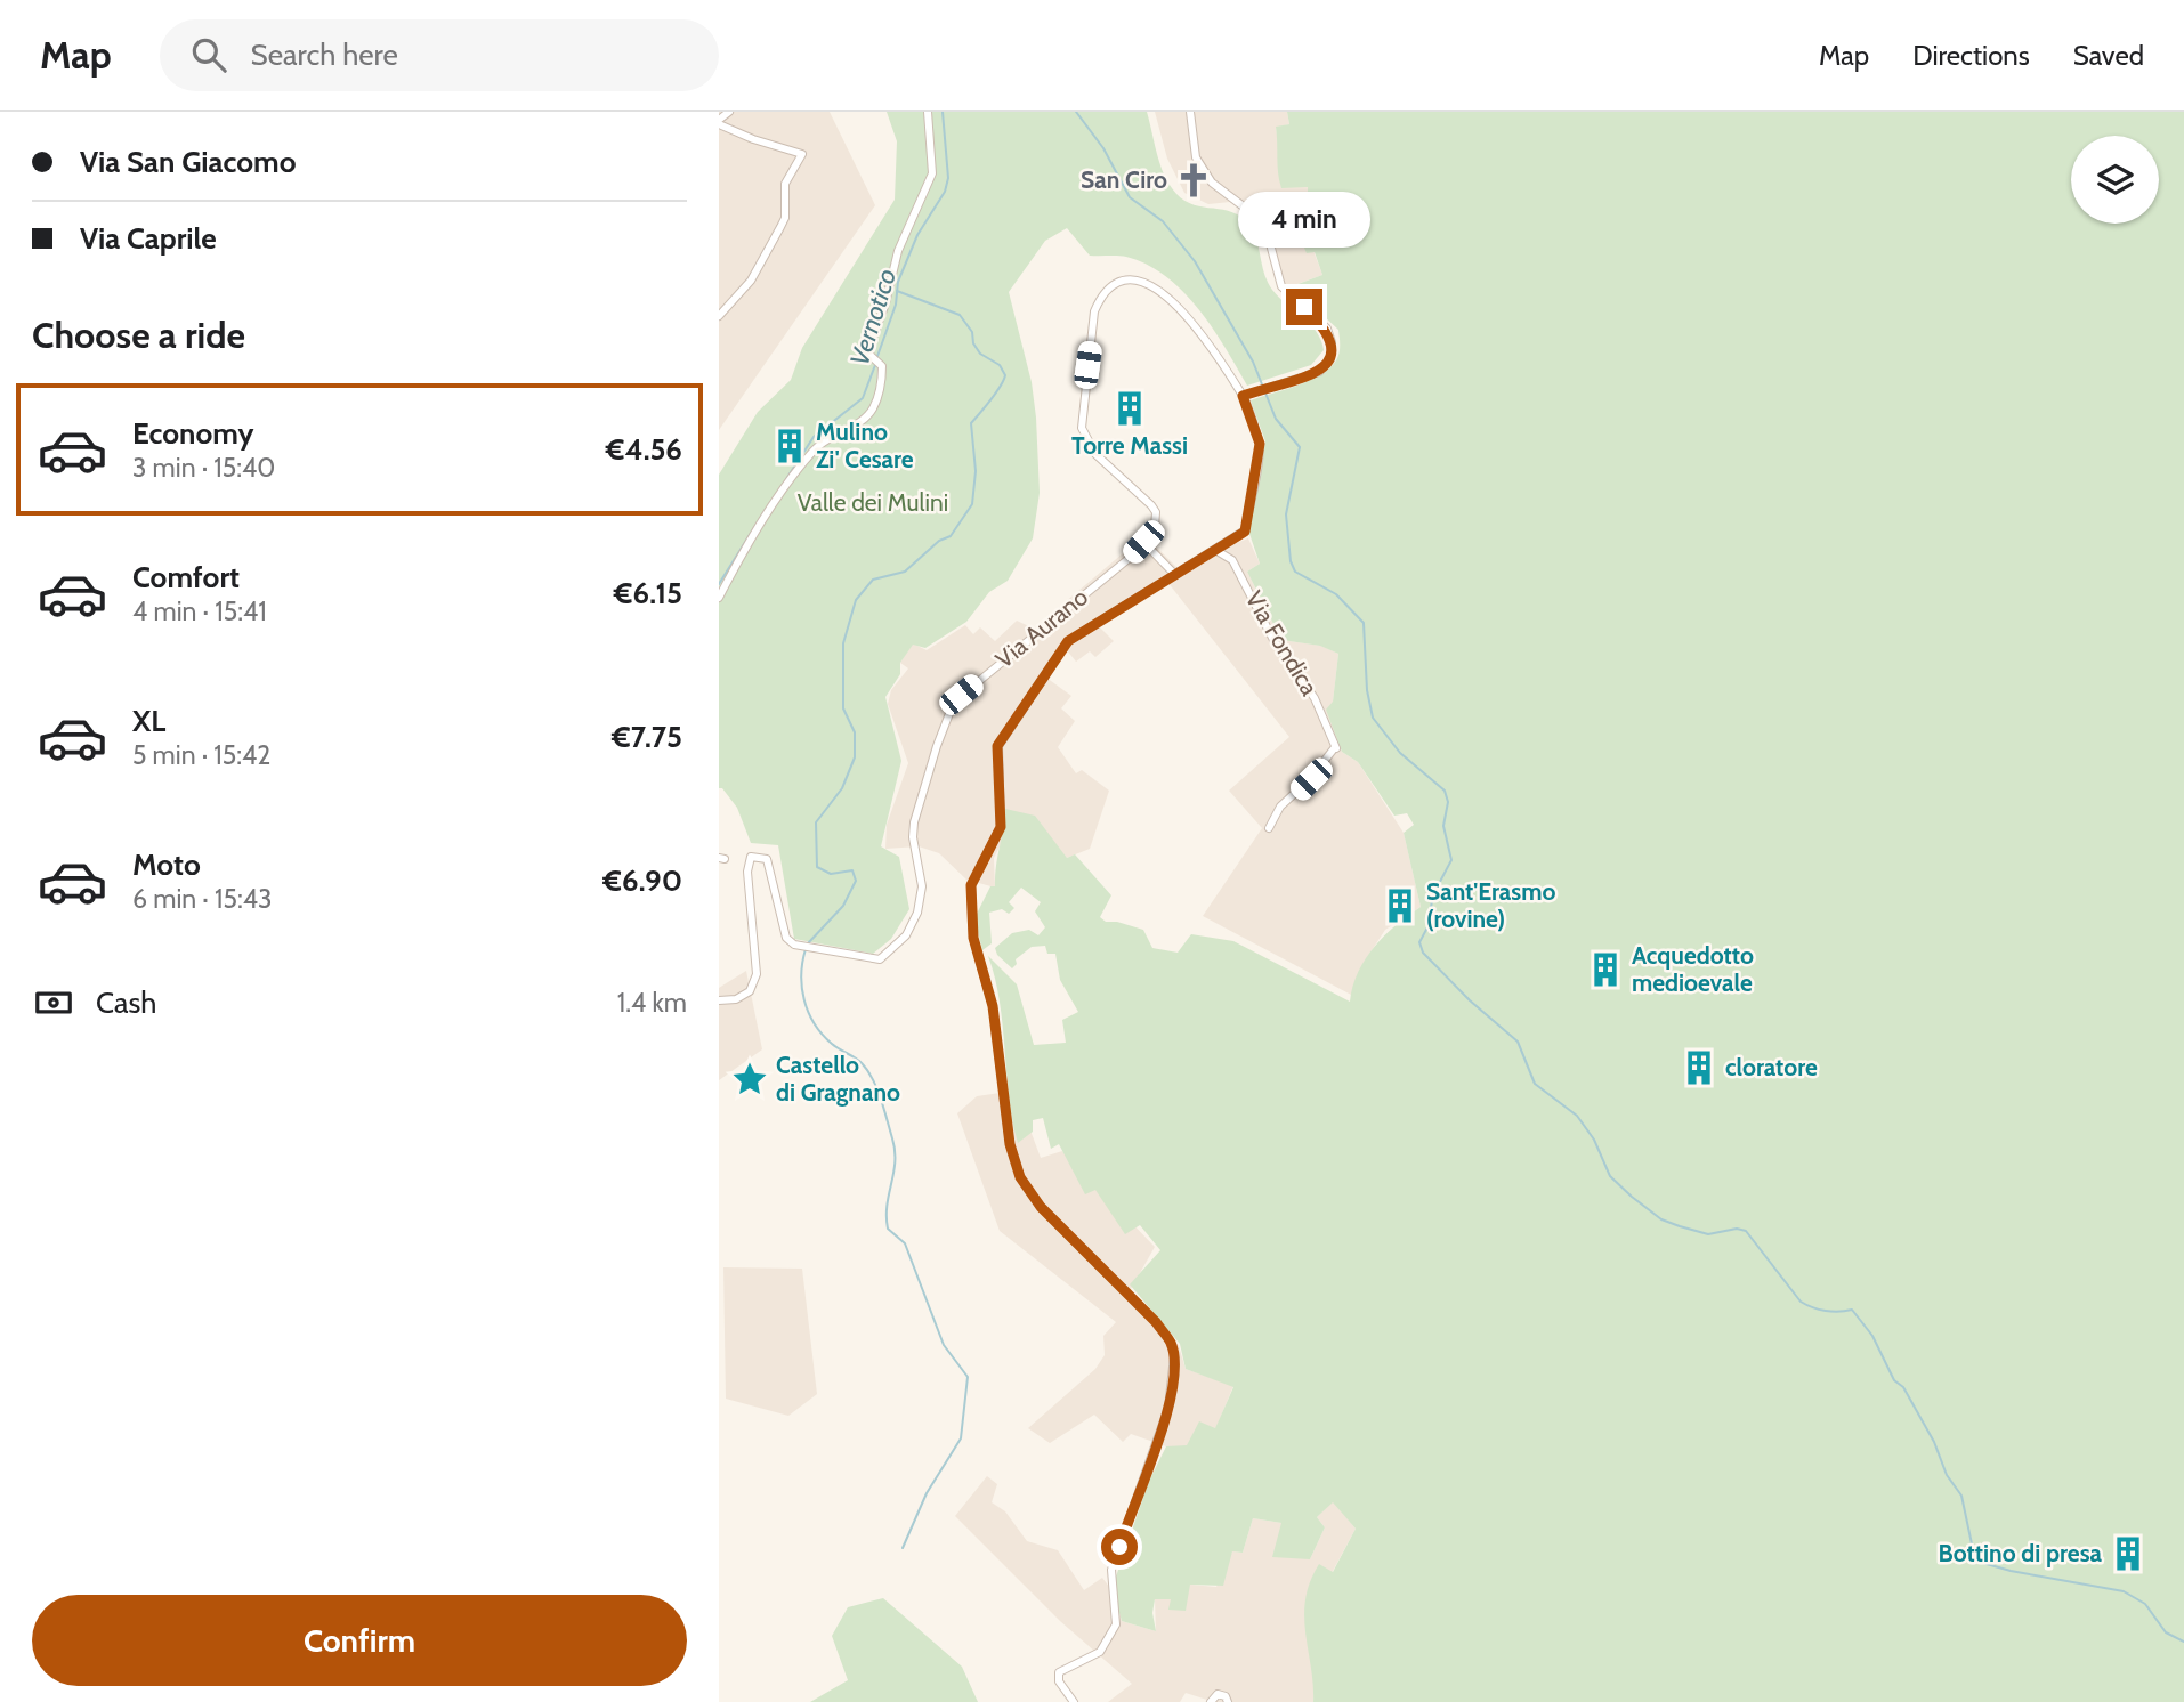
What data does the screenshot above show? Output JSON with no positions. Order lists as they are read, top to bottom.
{
  "streets": {
    "street": ["Via Aurano", "Via Fondica"]
  },
  "water": ["Vernotico"],
  "parks": ["Valle dei Mulini"],
  "places": {
    "church": ["San Ciro"],
    "building": [
      "Torre Massi",
      "Mulino Zi' Cesare",
      "Sant'Erasmo (rovine)",
      "Acquedotto medioevale",
      "cloratore",
      "Bottino di presa"
    ],
    "place": ["Castello di Gragnano"]
  },
  "page": {
    "header": "Map",
    "search": "Search here",
    "nav": ["Map", "Directions", "Saved"],
    "banner": ["Via San Giacomo", "Via Caprile"],
    "bubble": "4 min",
    "heading": "Choose a ride",
    "list": [
      {
        "name": "Economy",
        "note": "3 min · 15:40",
        "value": "€4.56"
      },
      {
        "name": "Comfort",
        "note": "4 min · 15:41",
        "value": "€6.15"
      },
      {
        "name": "XL",
        "note": "5 min · 15:42",
        "value": "€7.75"
      },
      {
        "name": "Moto",
        "note": "6 min · 15:43",
        "value": "€6.90"
      }
    ],
    "pay": ["Cash", "1.4 km"],
    "buttons": "Confirm"
  }
}
